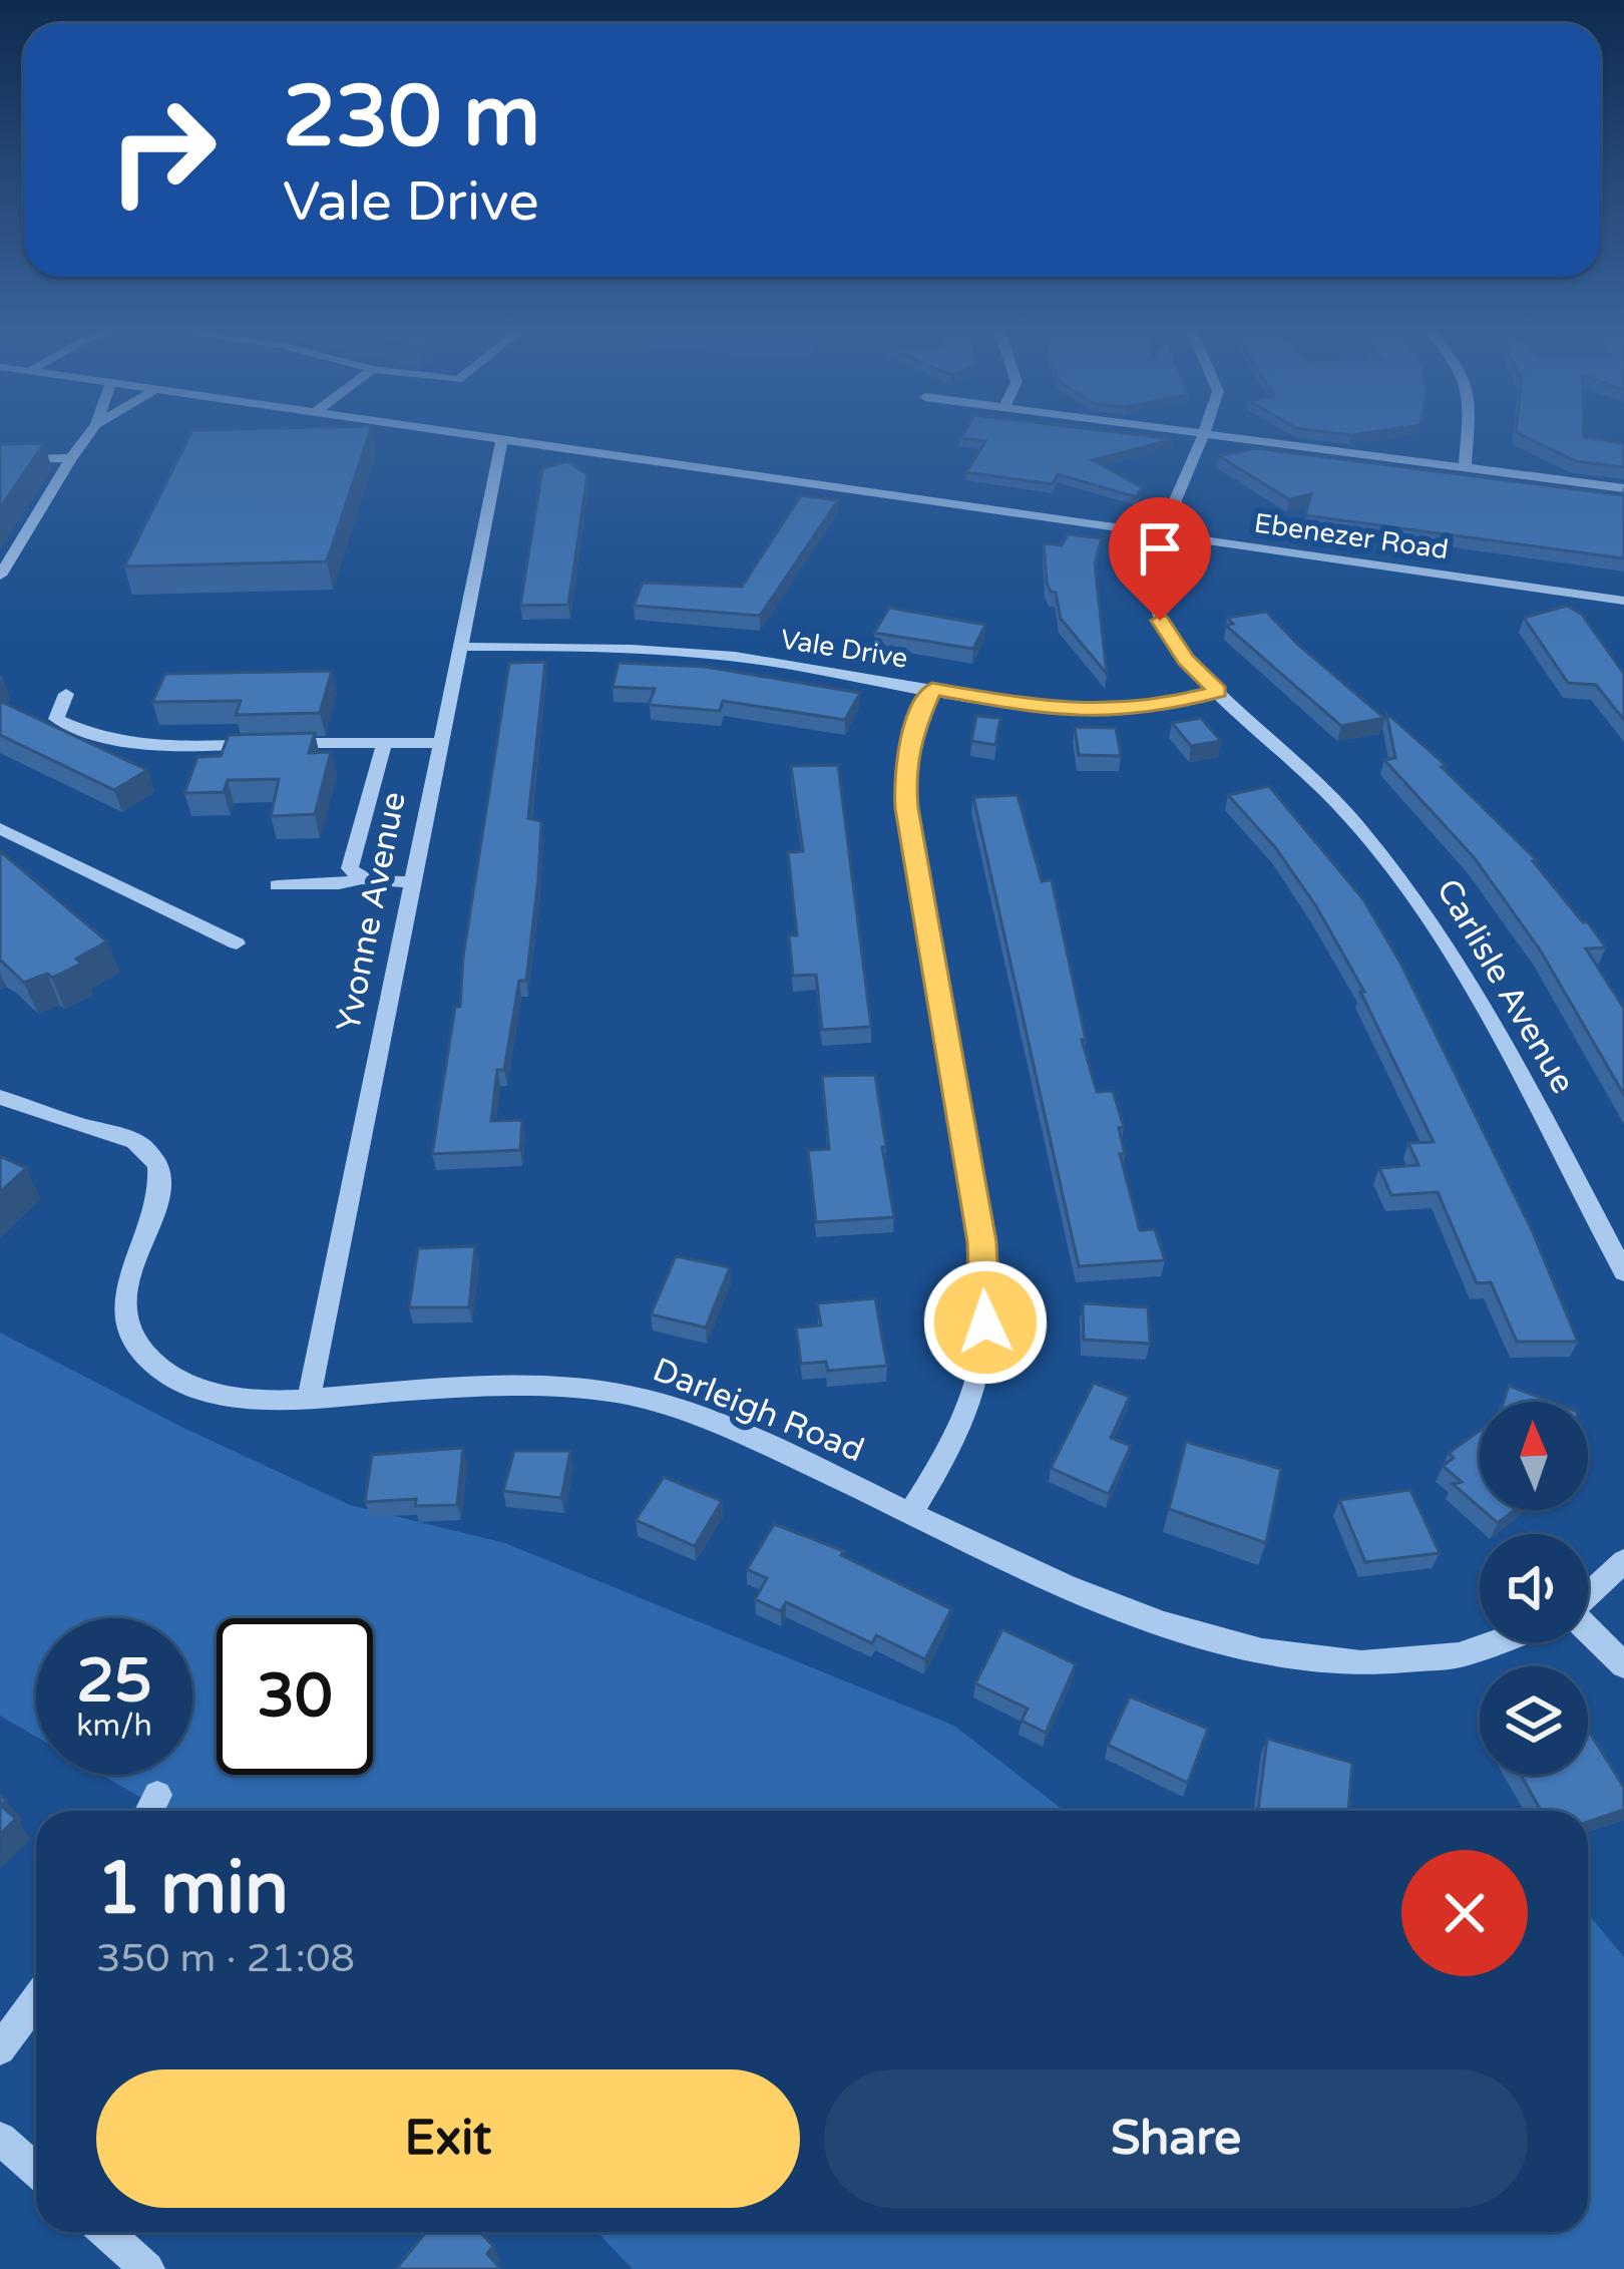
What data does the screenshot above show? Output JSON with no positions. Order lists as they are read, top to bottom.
{
  "streets": {
    "street": [
      "Ebenezer Road",
      "Vale Drive",
      "Yvonne Avenue",
      "Carlisle Avenue",
      "Darleigh Road"
    ]
  },
  "crossings": [
    ["Ebenezer Road", "Yvonne Avenue"],
    ["Ebenezer Road", "Carlisle Avenue"],
    ["Vale Drive", "Yvonne Avenue"],
    ["Vale Drive", "Carlisle Avenue"],
    ["Yvonne Avenue", "Darleigh Road"]
  ],
  "north": "top",
  "page": {
    "turn": ["230 m", "Vale Drive"],
    "speed": "25 km/h",
    "limit": "30",
    "heading": ["1 min", "350 m · 21:08"],
    "buttons": ["Exit", "Share"]
  }
}
